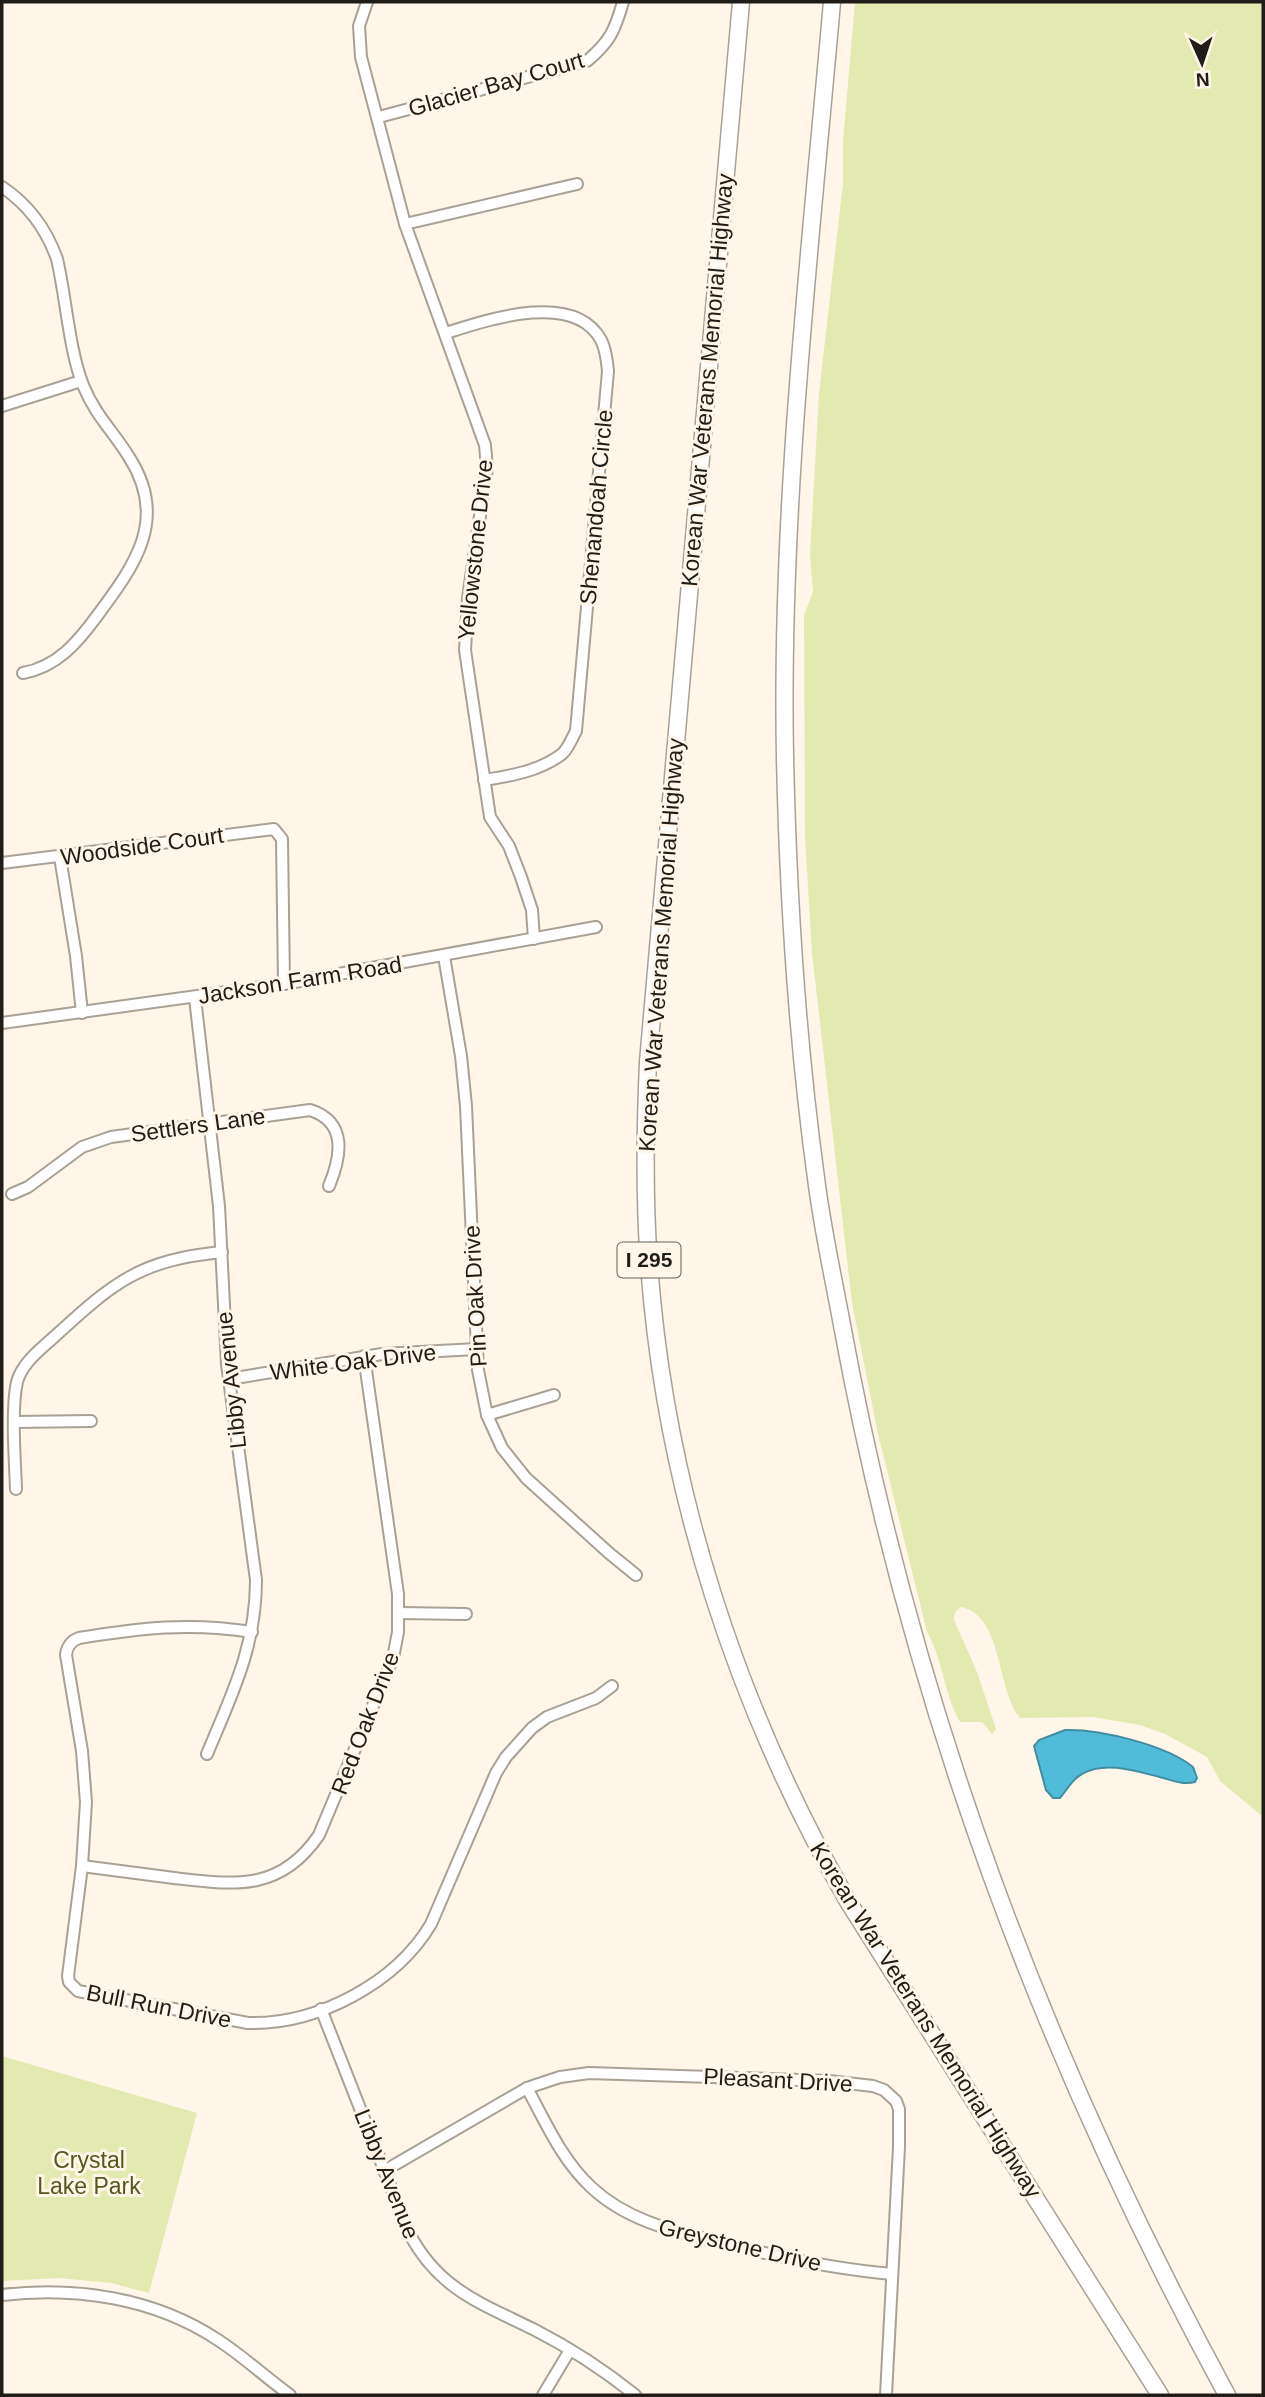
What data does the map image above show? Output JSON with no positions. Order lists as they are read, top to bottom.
{
  "streets": {
    "highway": ["Korean War Veterans Memorial Highway", "I 295"],
    "street": [
      "Glacier Bay Court",
      "Shenandoah Circle",
      "Yellowstone Drive",
      "Woodside Court",
      "Jackson Farm Road",
      "Settlers Lane",
      "Pin Oak Drive",
      "White Oak Drive",
      "Libby Avenue",
      "Red Oak Drive",
      "Bull Run Drive",
      "Pleasant Drive",
      "Greystone Drive"
    ]
  },
  "crossings": [
    ["Glacier Bay Court", "Yellowstone Drive"],
    ["Shenandoah Circle", "Yellowstone Drive"],
    ["Yellowstone Drive", "Jackson Farm Road"],
    ["Woodside Court", "Jackson Farm Road"],
    ["Jackson Farm Road", "Pin Oak Drive"],
    ["Jackson Farm Road", "Libby Avenue"],
    ["Settlers Lane", "Libby Avenue"],
    ["Pin Oak Drive", "White Oak Drive"],
    ["White Oak Drive", "Libby Avenue"],
    ["White Oak Drive", "Red Oak Drive"],
    ["Libby Avenue", "Bull Run Drive"],
    ["Libby Avenue", "Pleasant Drive"],
    ["Red Oak Drive", "Bull Run Drive"],
    ["Pleasant Drive", "Greystone Drive"]
  ],
  "parks": ["Crystal Lake Park"],
  "north": "bottom"
}
